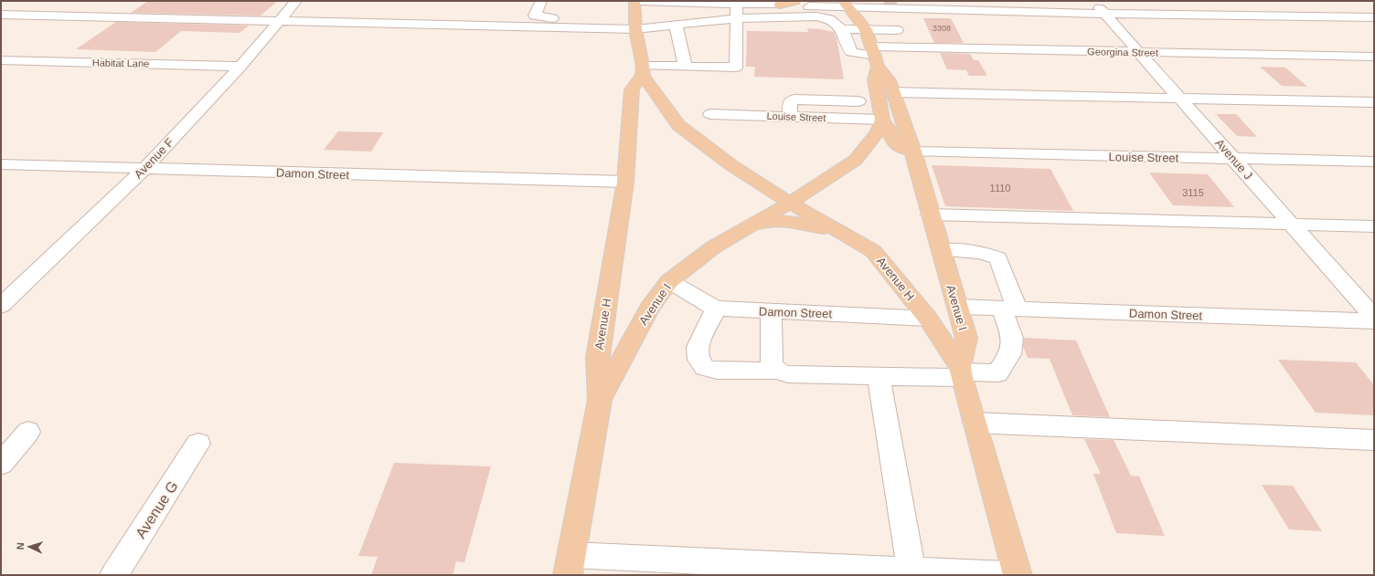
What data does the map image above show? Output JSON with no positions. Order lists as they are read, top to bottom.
{
  "streets": {
    "main road": ["Avenue H", "Avenue I"],
    "street": [
      "Georgina Street",
      "Habitat Lane",
      "Louise Street",
      "Avenue F",
      "Avenue J",
      "Damon Street",
      "Avenue G"
    ]
  },
  "crossings": [
    ["Georgina Street", "Avenue J"],
    ["Georgina Street", "Avenue I"],
    ["Habitat Lane", "Avenue F"],
    ["Louise Street", "Avenue J"],
    ["Louise Street", "Avenue I"],
    ["Avenue F", "Damon Street"],
    ["Damon Street", "Avenue H"],
    ["Damon Street", "Avenue I"],
    ["Avenue H", "Avenue I"]
  ],
  "house_numbers": ["3308", "1110", "3115"],
  "north": "left"
}
